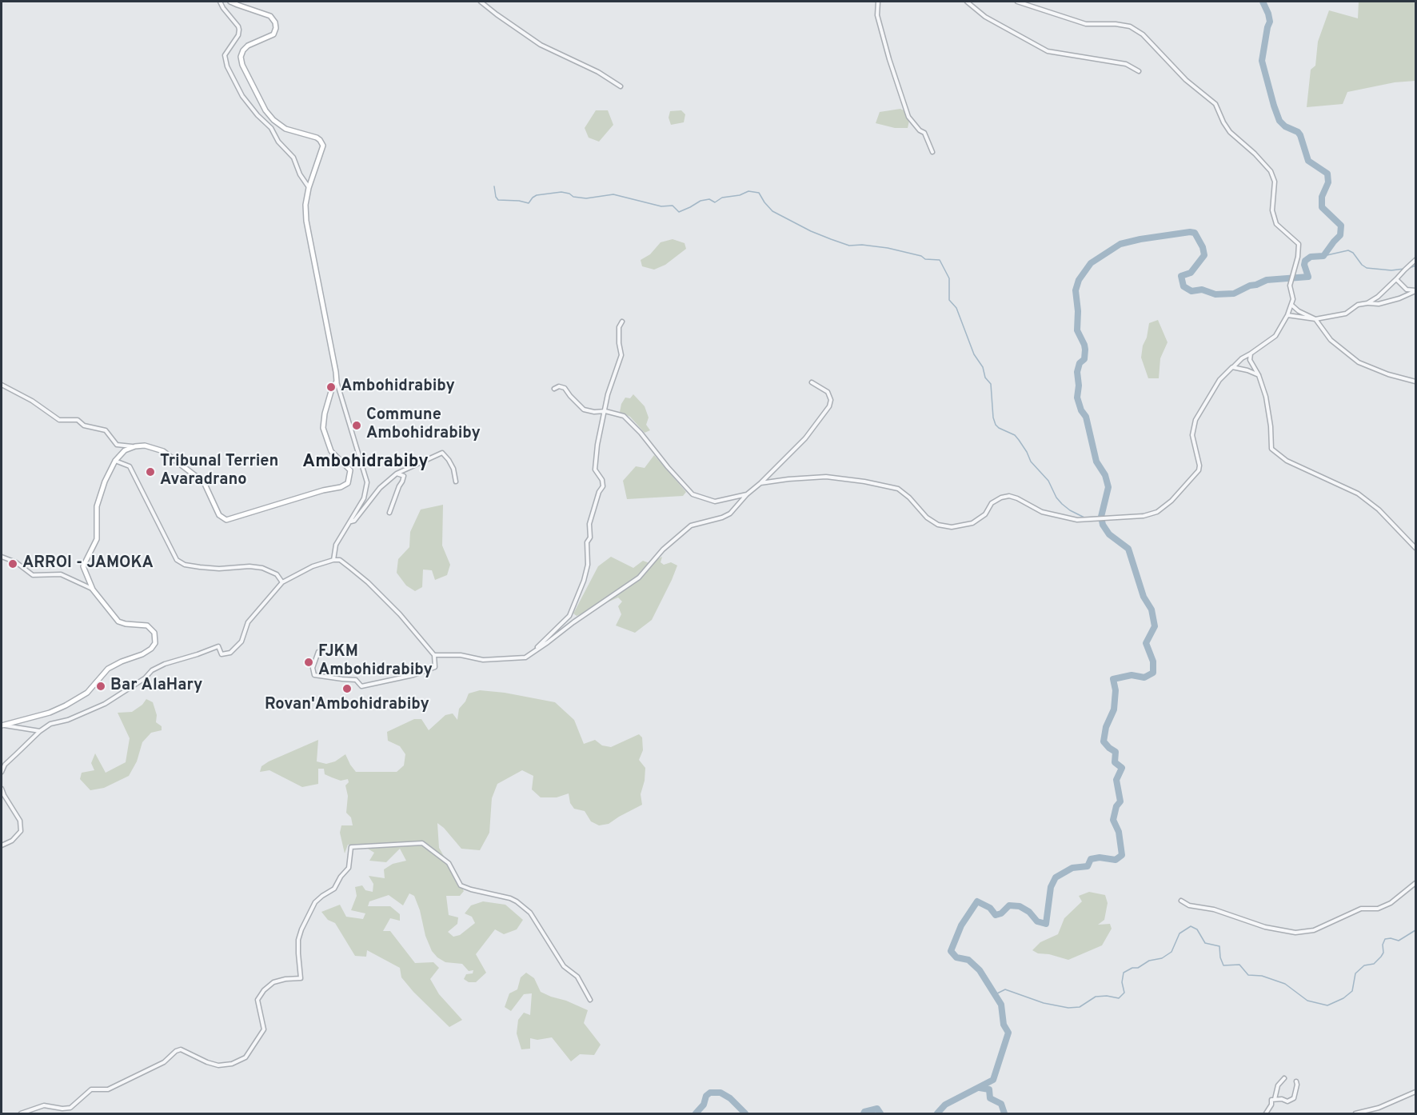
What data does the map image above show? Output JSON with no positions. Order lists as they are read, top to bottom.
{
  "districts": ["Ambohidrabiby"],
  "places": [
    "Ambohidrabiby",
    "Commune Ambohidrabiby",
    "Tribunal Terrien Avaradrano",
    "ARROI - JAMOKA",
    "FJKM Ambohidrabiby",
    "Bar AlaHary",
    "Rovan'Ambohidrabiby"
  ]
}
